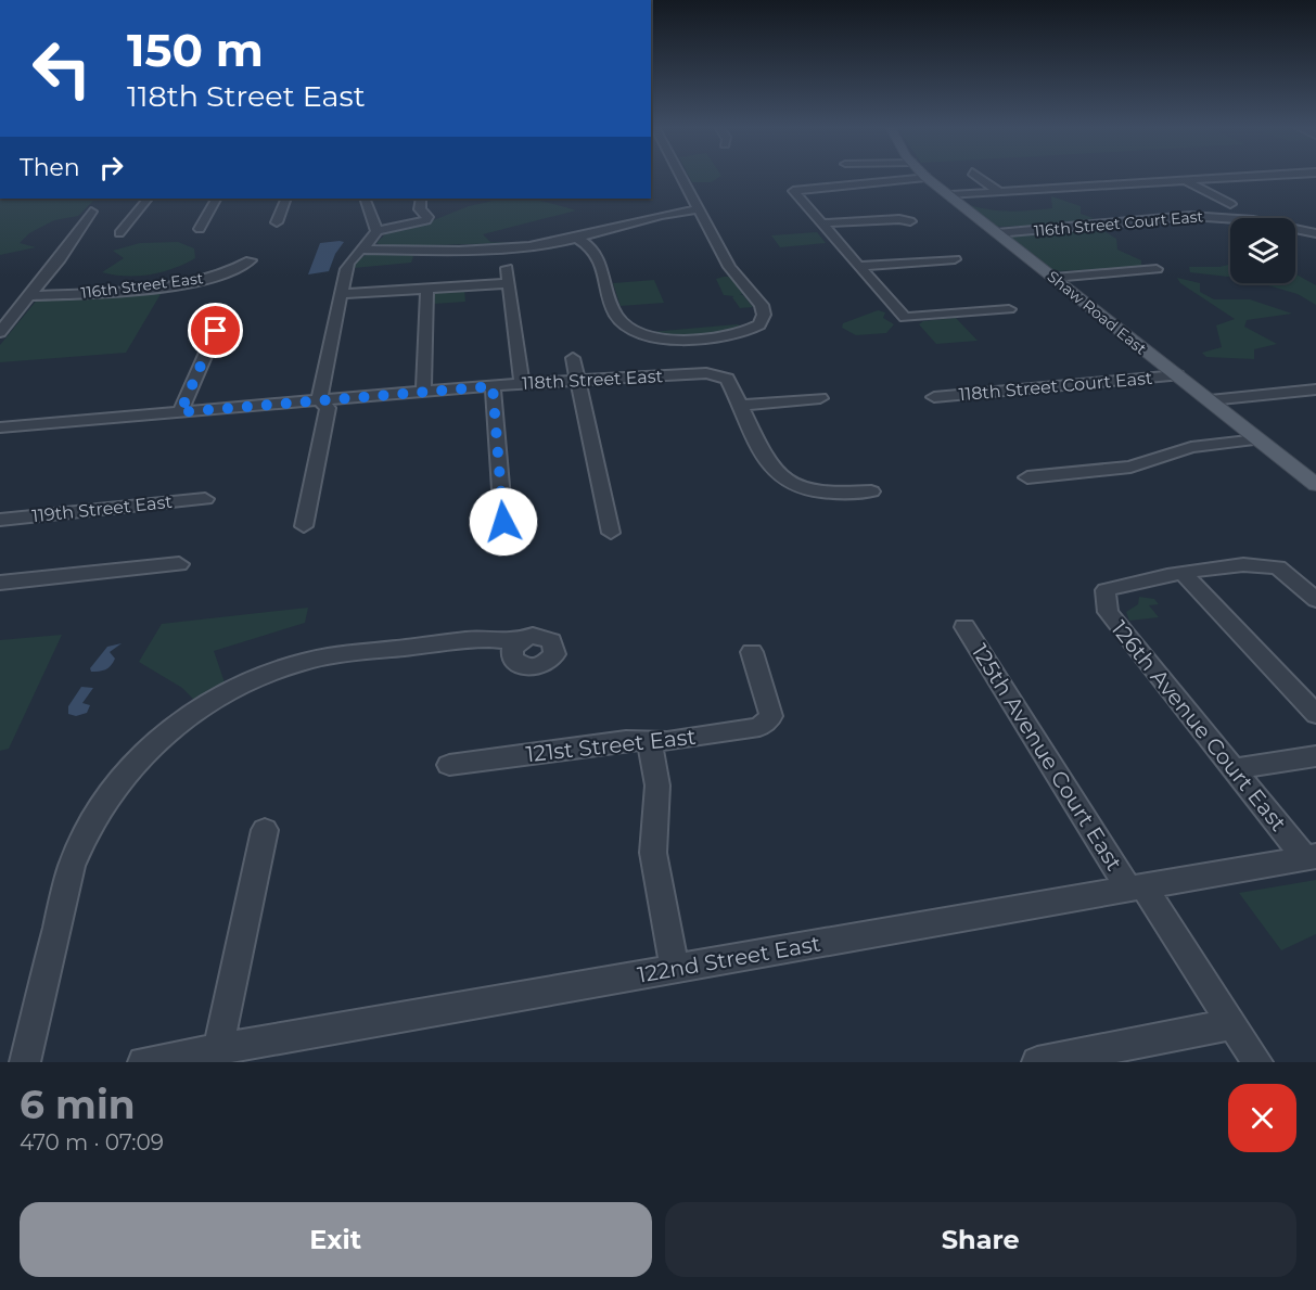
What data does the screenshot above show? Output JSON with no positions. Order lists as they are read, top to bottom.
{
  "streets": {
    "main road": ["Shaw Road East"],
    "street": [
      "116th Street Court East",
      "116th Street East",
      "118th Street East",
      "118th Street Court East",
      "119th Street East",
      "126th Avenue Court East",
      "121st Street East",
      "125th Avenue Court East",
      "122nd Street East"
    ]
  },
  "crossings": [
    ["116th Street Court East", "Shaw Road East"],
    ["Shaw Road East", "118th Street Court East"],
    ["126th Avenue Court East", "122nd Street East"],
    ["125th Avenue Court East", "122nd Street East"]
  ],
  "page": {
    "turn": ["150 m", "118th Street East"],
    "then": "Then",
    "heading": ["6 min", "470 m · 07:09"],
    "buttons": ["Exit", "Share"]
  }
}
